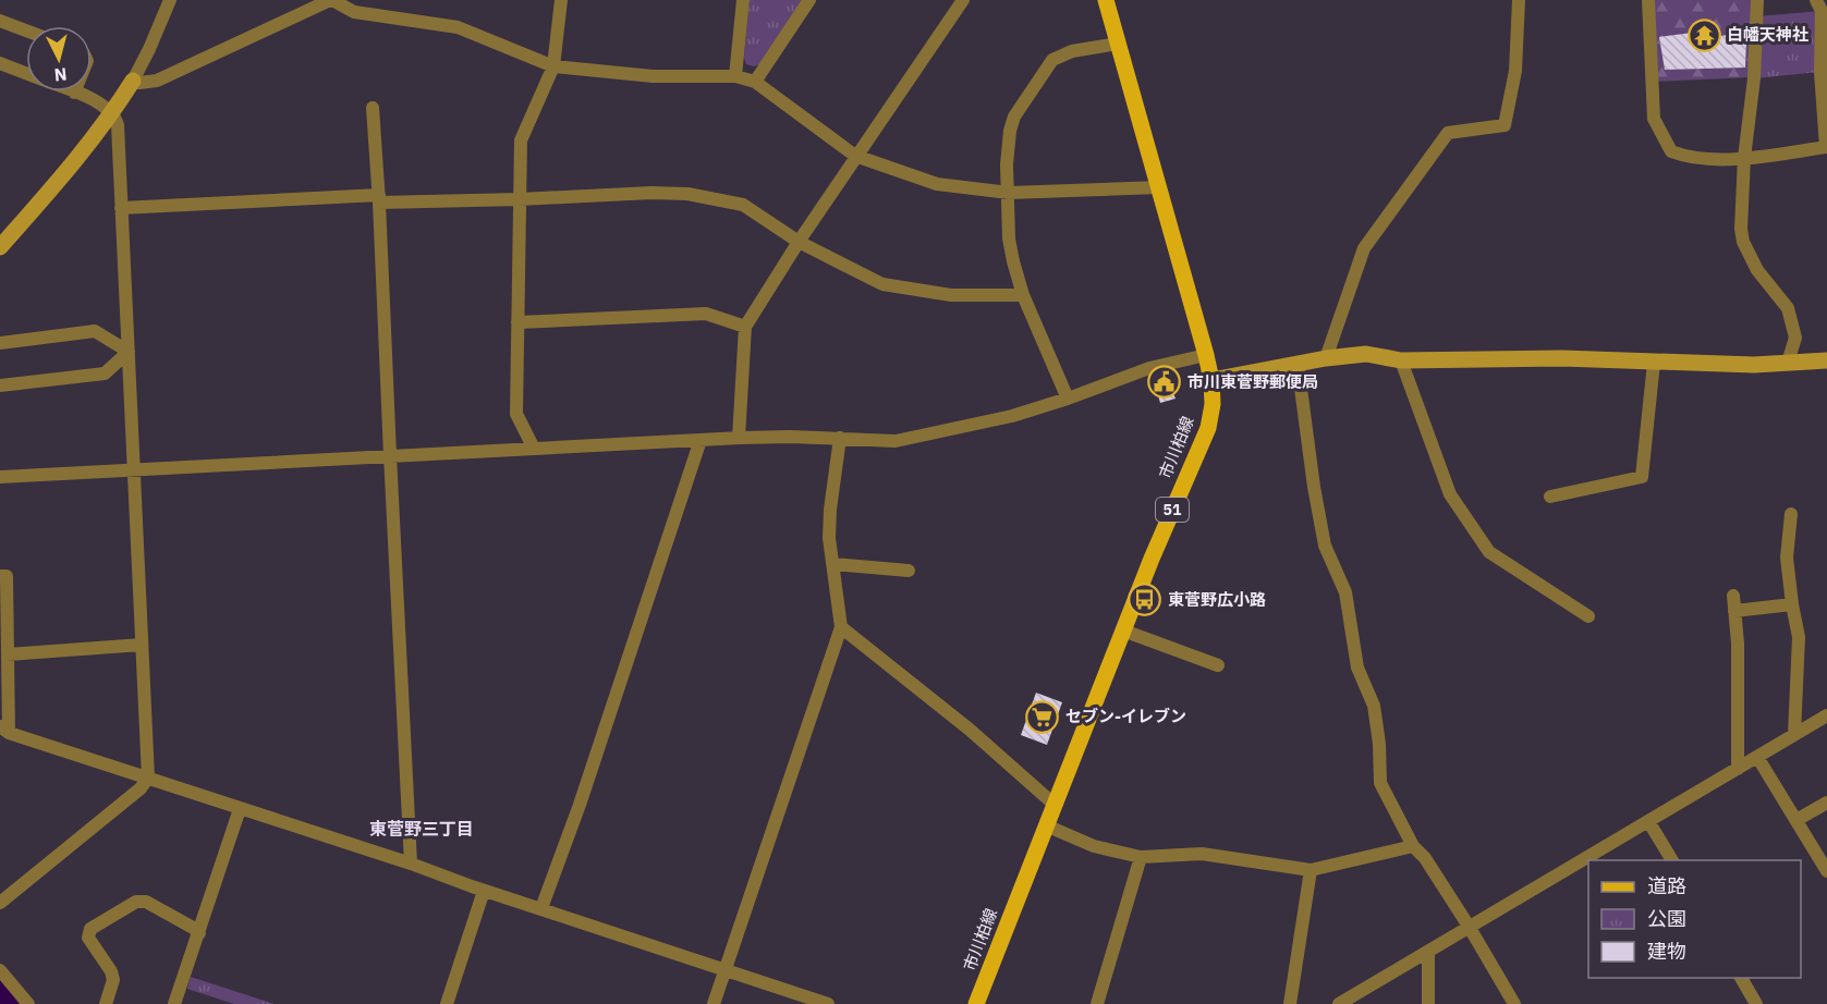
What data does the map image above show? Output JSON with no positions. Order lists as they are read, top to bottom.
{
  "streets": {
    "main road": ["市川柏線", "51"]
  },
  "districts": ["東菅野三丁目"],
  "places": {
    "temple": ["白幡天神社"],
    "public building": ["市川東菅野郵便局"],
    "bus stop": ["東菅野広小路"],
    "supermarket": ["セブン-イレブン"]
  },
  "legend": ["道路", "公園", "建物"],
  "north": "bottom"
}
